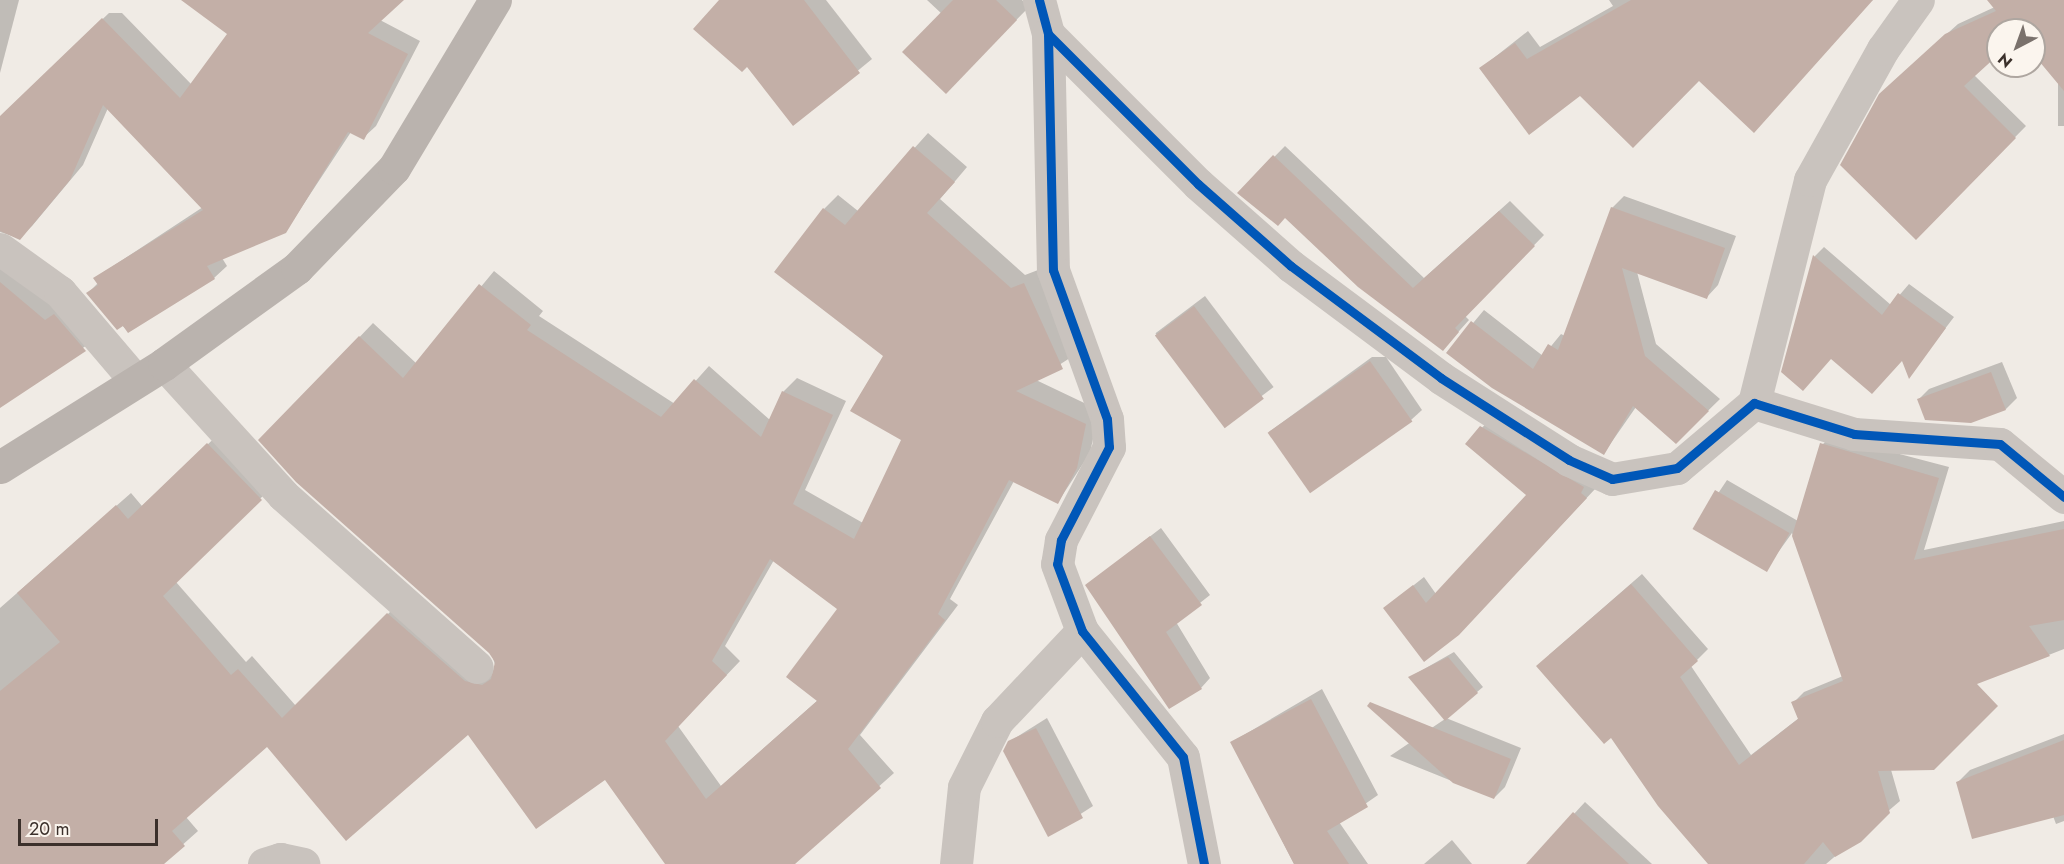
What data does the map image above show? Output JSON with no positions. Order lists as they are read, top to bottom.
{
  "scale_bar": "20 m",
  "north": "bottom left"
}
